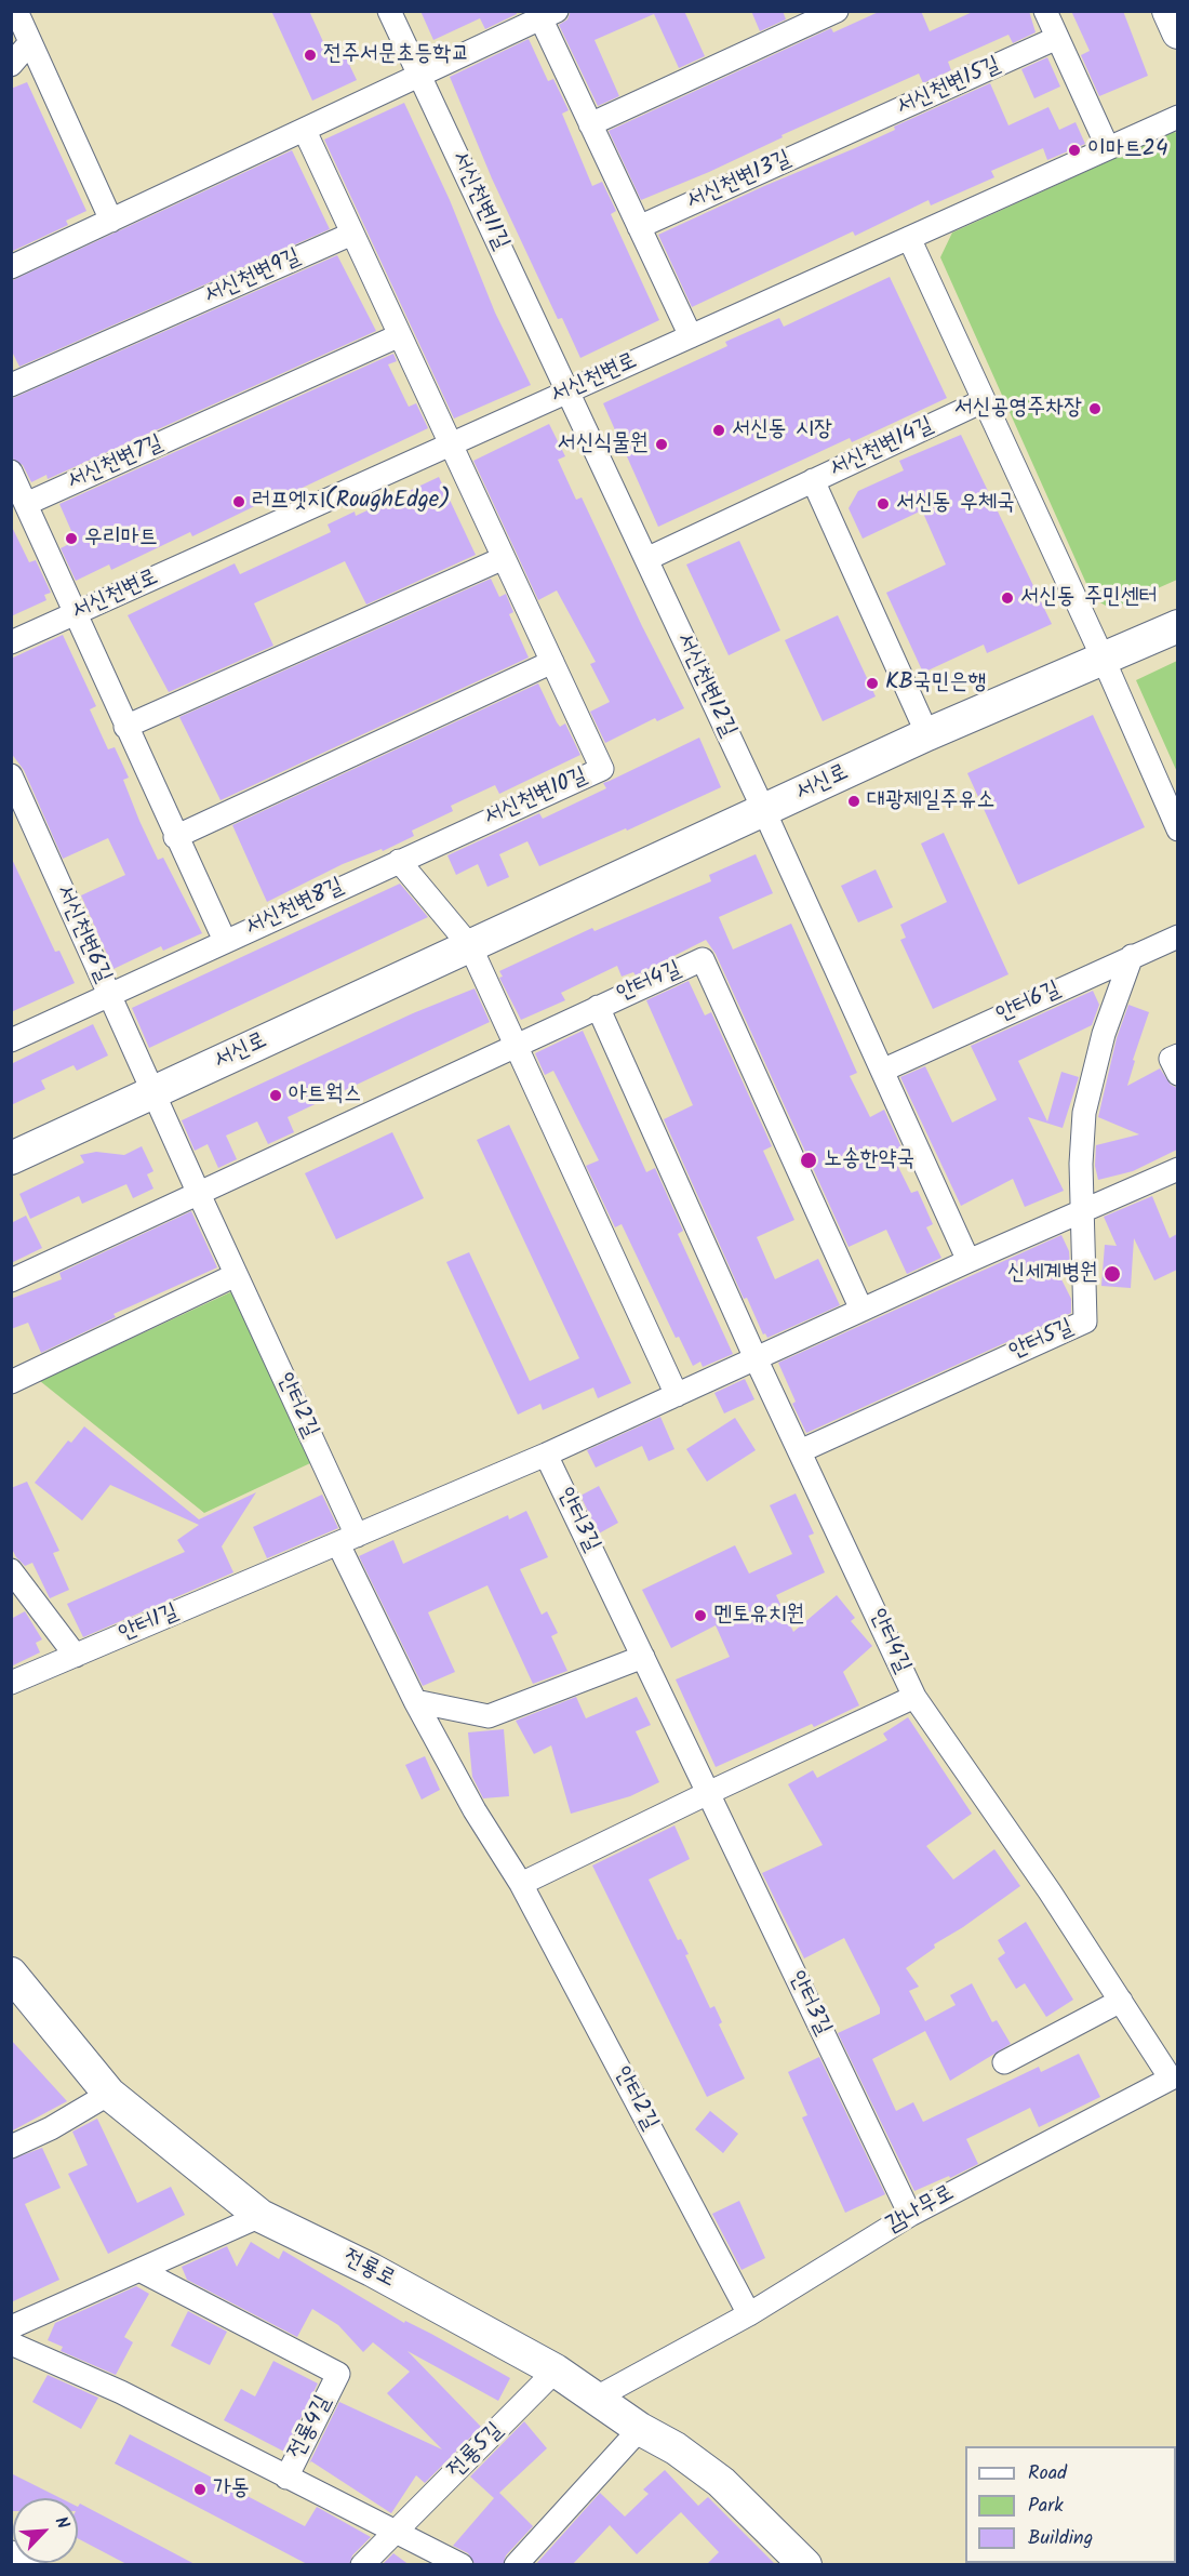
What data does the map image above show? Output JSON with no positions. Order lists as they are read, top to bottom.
{
  "streets": {
    "street": [
      "서신천변15길",
      "서신천변13길",
      "서신천변11길",
      "서신천변9길",
      "서신천변로",
      "서신천변14길",
      "서신천변7길",
      "서신천변12길",
      "서신로",
      "서신천변10길",
      "서신천변8길",
      "서신천변6길",
      "안터4길",
      "안터6길",
      "안터5길",
      "안터2길",
      "안터3길",
      "안터1길",
      "감나무로",
      "전룡로",
      "전룡4길",
      "전룡5길"
    ]
  },
  "crossings": [
    ["서신천변15길", "서신천변13길"],
    ["서신천변11길", "서신천변로"],
    ["서신천변11길", "서신천변12길"],
    ["서신천변로", "서신천변12길"],
    ["서신천변로", "서신천변10길"],
    ["서신천변로", "서신천변8길"],
    ["서신천변14길", "서신천변12길"],
    ["서신천변12길", "서신로"],
    ["서신로", "서신천변6길"],
    ["서신로", "안터2길"],
    ["서신천변10길", "서신천변8길"],
    ["서신천변6길", "안터2길"],
    ["안터4길", "안터5길"],
    ["안터4길", "안터3길"],
    ["안터4길", "감나무로"],
    ["안터6길", "안터5길"],
    ["안터2길", "안터1길"],
    ["안터2길", "감나무로"],
    ["안터3길", "감나무로"],
    ["감나무로", "전룡로"],
    ["전룡로", "전룡5길"]
  ],
  "places": [
    "전주서문초등학교",
    "이마트24",
    "서신공영주차장",
    "서신동 시장",
    "서신식물원",
    "러프엣지(RoughEdge)",
    "서신동 우체국",
    "우리마트",
    "서신동 주민센터",
    "KB국민은행",
    "대광제일주유소",
    "아트웍스",
    "노송한약국",
    "신세계병원",
    "멘토유치원",
    "가동"
  ],
  "legend": ["Road", "Park", "Building"],
  "north": "top right"
}
